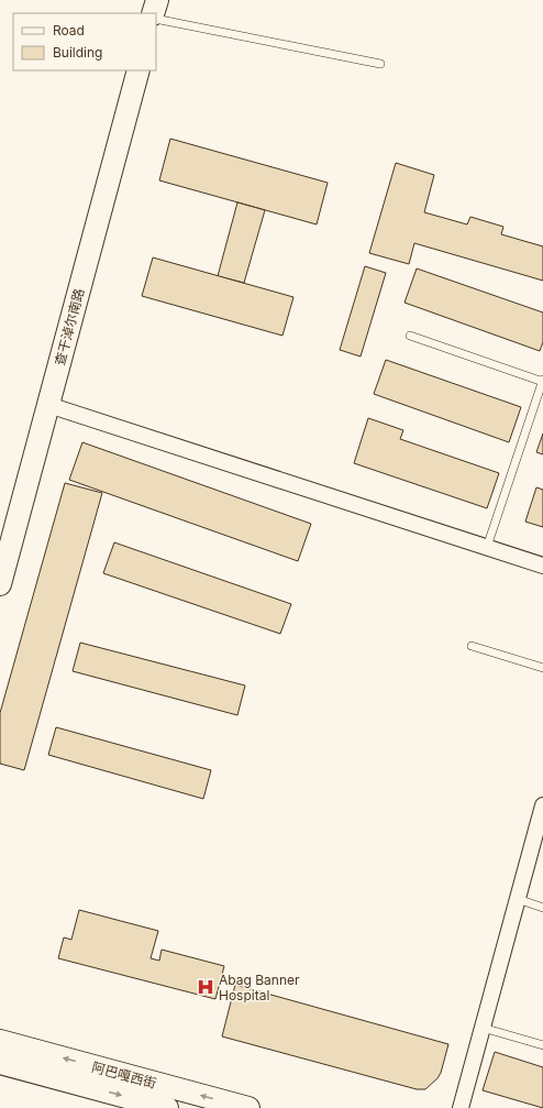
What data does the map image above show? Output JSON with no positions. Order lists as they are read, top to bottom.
{
  "streets": {
    "street": ["查干淖尔南路", "阿巴嘎西街"]
  },
  "places": {
    "hospital": ["Abag Banner Hospital"]
  },
  "legend": ["Road", "Building"]
}
